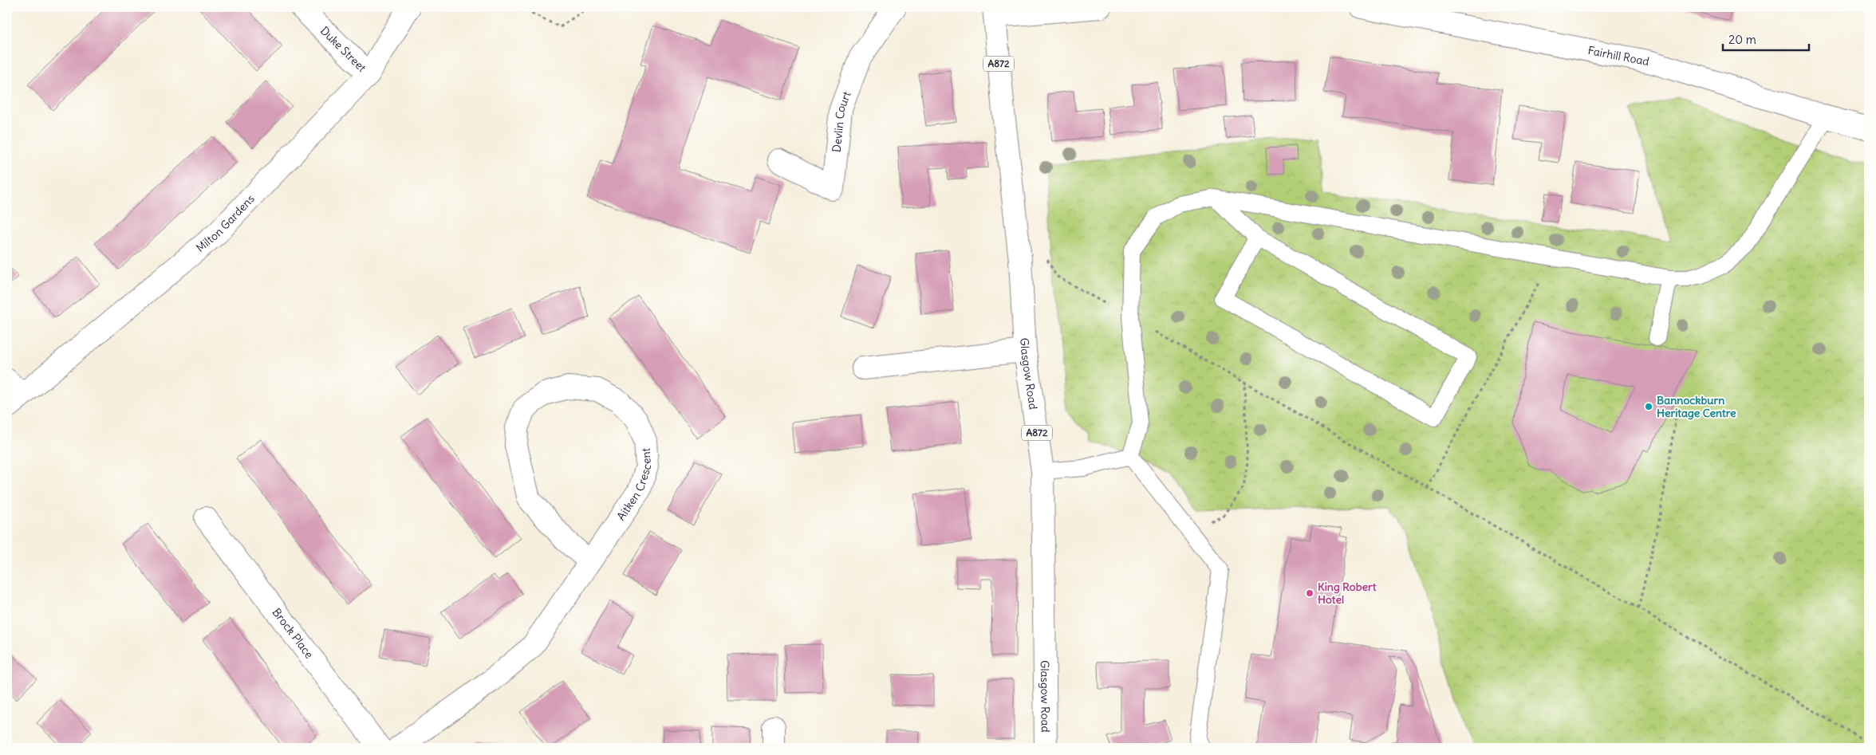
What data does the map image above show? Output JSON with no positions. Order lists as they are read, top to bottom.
{
  "streets": {
    "street": [
      "Duke Street",
      "Fairhill Road",
      "A872",
      "Devlin Court",
      "Milton Gardens",
      "Glasgow Road",
      "Aitken Crescent",
      "Brock Place"
    ]
  },
  "crossings": [
    ["Duke Street", "Milton Gardens"]
  ],
  "places": ["Bannockburn Heritage Centre", "King Robert Hotel"],
  "scale_bar": "20 m"
}
